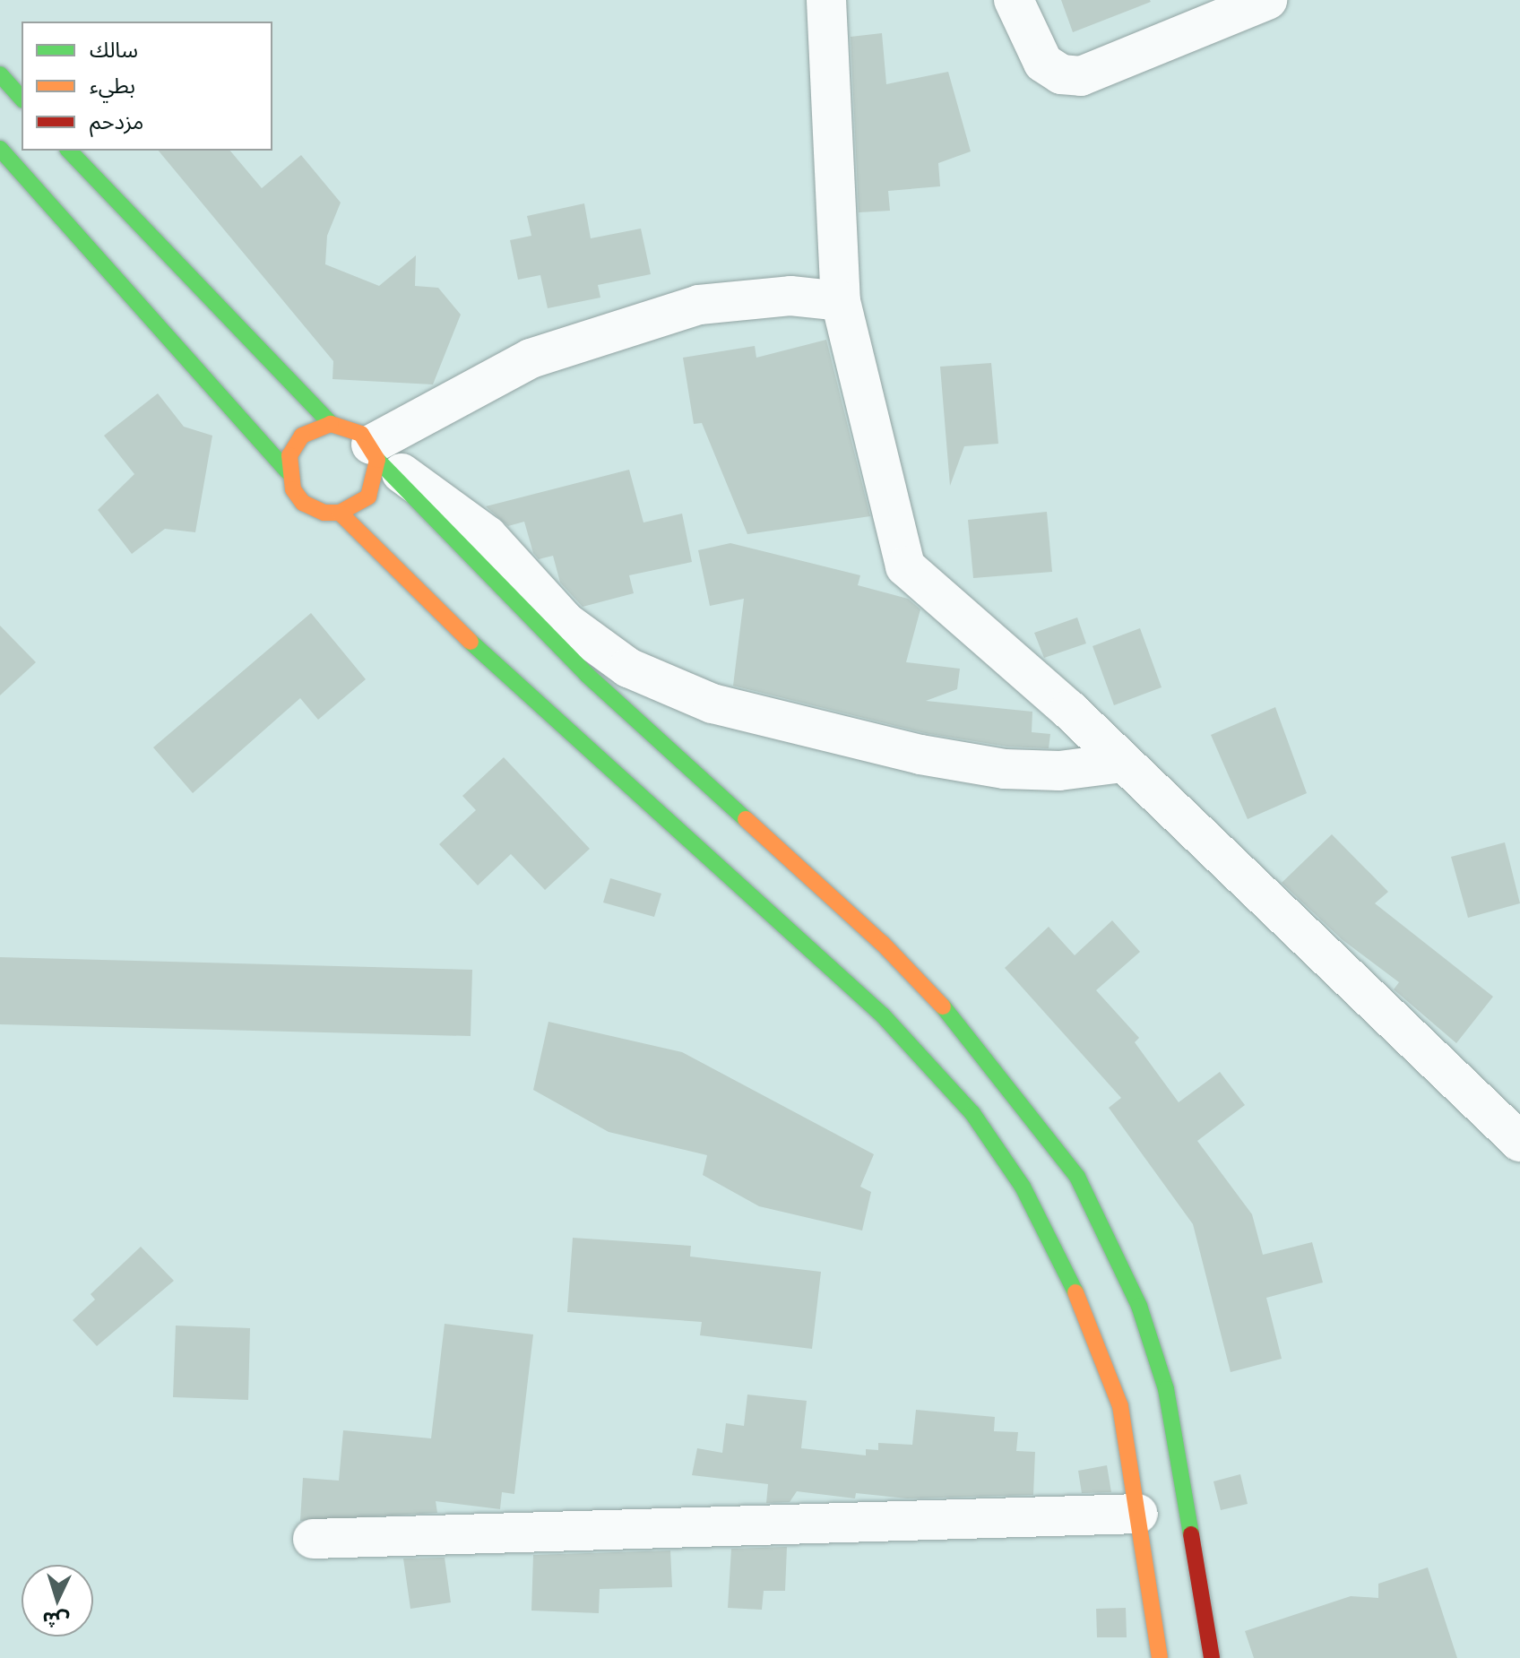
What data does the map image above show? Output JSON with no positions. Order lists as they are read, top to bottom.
{
  "legend": ["سالك", "بطيء", "مزدحم"],
  "north": "bottom"
}
